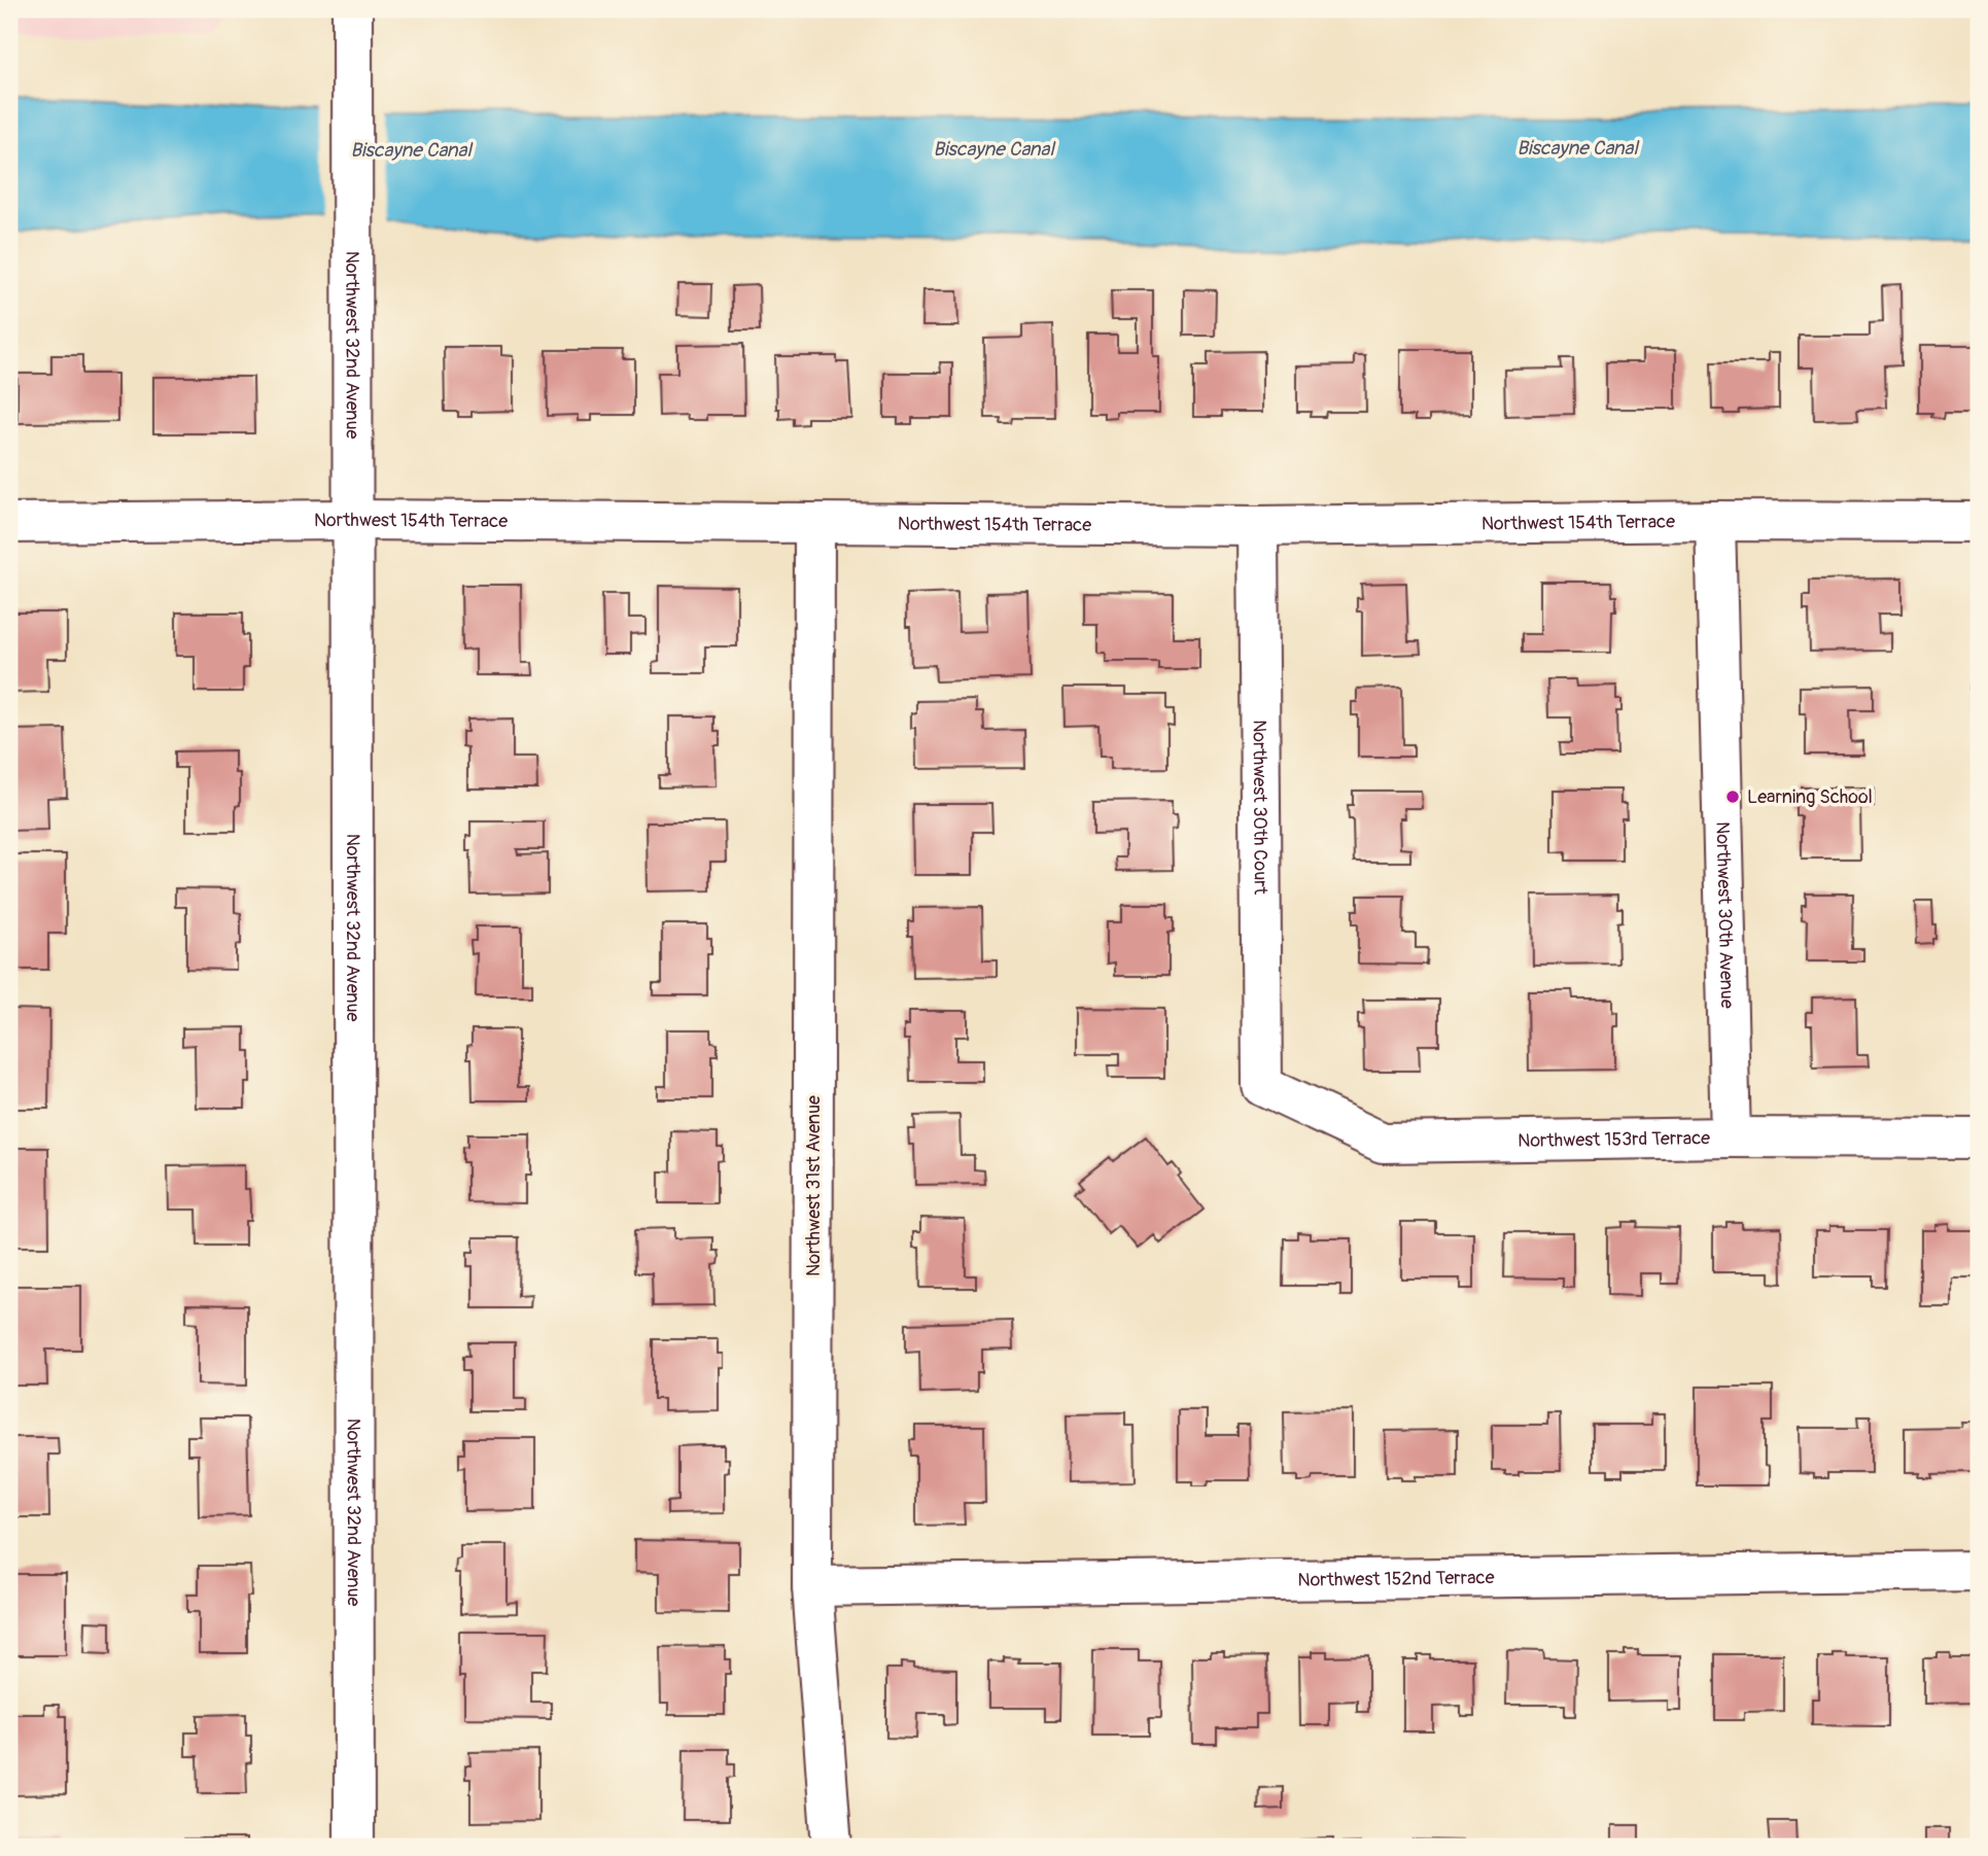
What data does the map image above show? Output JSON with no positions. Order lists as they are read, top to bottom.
{
  "streets": {
    "street": [
      "Northwest 32nd Avenue",
      "Northwest 154th Terrace",
      "Northwest 30th Court",
      "Northwest 30th Avenue",
      "Northwest 153rd Terrace",
      "Northwest 31st Avenue",
      "Northwest 152nd Terrace"
    ]
  },
  "crossings": [
    ["Northwest 32nd Avenue", "Northwest 154th Terrace"],
    ["Northwest 154th Terrace", "Northwest 30th Court"],
    ["Northwest 154th Terrace", "Northwest 30th Avenue"],
    ["Northwest 154th Terrace", "Northwest 31st Avenue"],
    ["Northwest 30th Court", "Northwest 153rd Terrace"],
    ["Northwest 30th Avenue", "Northwest 153rd Terrace"],
    ["Northwest 31st Avenue", "Northwest 152nd Terrace"]
  ],
  "water": ["Biscayne Canal"],
  "places": ["Learning School"]
}
